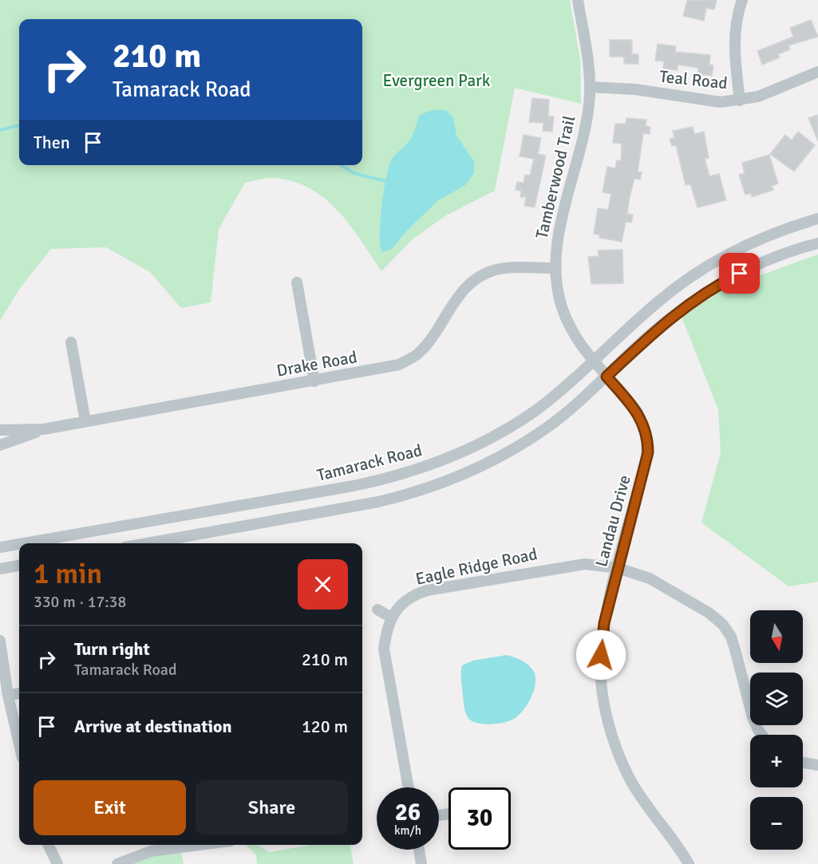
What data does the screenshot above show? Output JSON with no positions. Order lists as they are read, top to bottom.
{
  "streets": {
    "street": [
      "Teal Road",
      "Tamberwood Trail",
      "Drake Road",
      "Tamarack Road",
      "Landau Drive",
      "Eagle Ridge Road"
    ]
  },
  "crossings": [
    ["Teal Road", "Tamberwood Trail"],
    ["Tamberwood Trail", "Drake Road"],
    ["Tamberwood Trail", "Tamarack Road"],
    ["Tamberwood Trail", "Landau Drive"],
    ["Landau Drive", "Eagle Ridge Road"]
  ],
  "parks": ["Evergreen Park"],
  "north": "bottom",
  "page": {
    "turn": ["210 m", "Tamarack Road"],
    "then": "Then",
    "heading": ["1 min", "330 m · 17:38"],
    "map_buttons": ["+", "−"],
    "list": [
      {
        "name": "Turn right",
        "note": "Tamarack Road",
        "value": "210 m"
      },
      {
        "name": "Arrive at destination",
        "value": "120 m"
      }
    ],
    "buttons": ["Exit", "Share"],
    "speed": "26 km/h",
    "limit": "30"
  }
}
